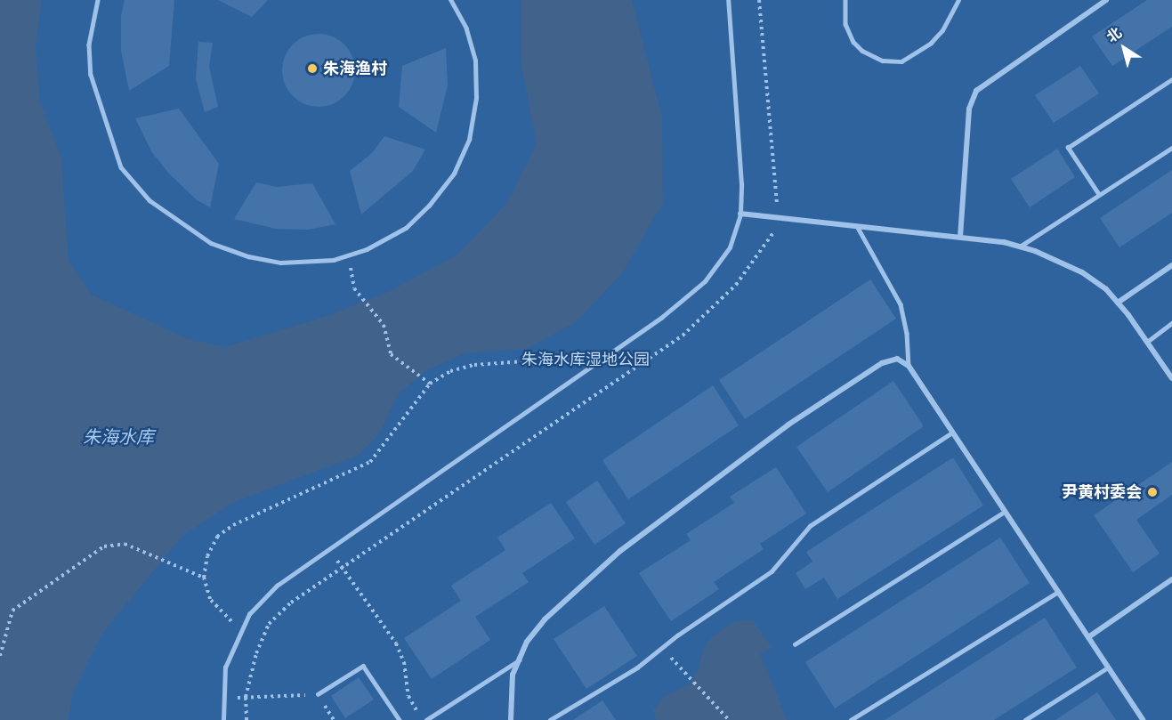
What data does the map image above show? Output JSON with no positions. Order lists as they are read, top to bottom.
{
  "water": ["朱海水库"],
  "parks": ["朱海水库湿地公园"],
  "places": ["朱海渔村", "尹黄村委会"],
  "north": "top left"
}
